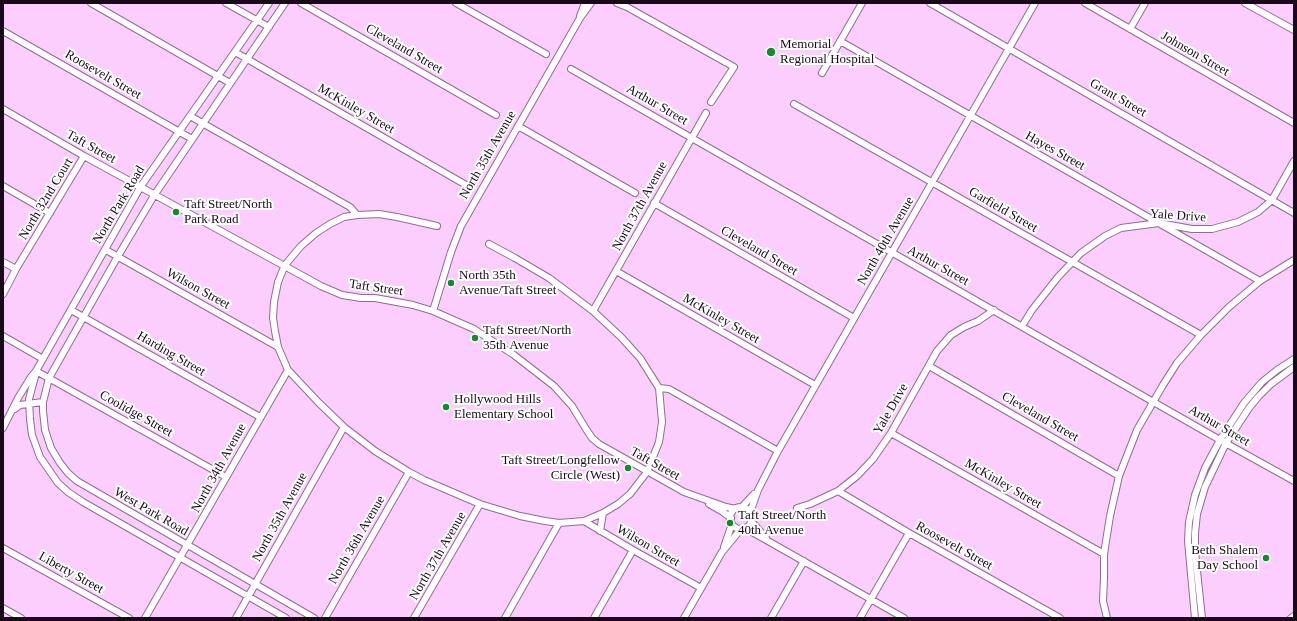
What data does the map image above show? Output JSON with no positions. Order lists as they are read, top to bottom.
{
  "streets": {
    "street": [
      "Cleveland Street",
      "Johnson Street",
      "Roosevelt Street",
      "Grant Street",
      "Arthur Street",
      "McKinley Street",
      "Taft Street",
      "Hayes Street",
      "North 35th Avenue",
      "North 32nd Court",
      "North Park Road",
      "North 37th Avenue",
      "Garfield Street",
      "Yale Drive",
      "North 40th Avenue",
      "Wilson Street",
      "Harding Street",
      "Coolidge Street",
      "North 34th Avenue",
      "West Park Road",
      "North 36th Avenue",
      "Liberty Street"
    ]
  },
  "crossings": [
    ["Cleveland Street", "North 37th Avenue"],
    ["Cleveland Street", "Yale Drive"],
    ["Cleveland Street", "North 40th Avenue"],
    ["Roosevelt Street", "North Park Road"],
    ["Roosevelt Street", "Yale Drive"],
    ["Grant Street", "Yale Drive"],
    ["Grant Street", "North 40th Avenue"],
    ["Arthur Street", "North 37th Avenue"],
    ["Arthur Street", "Yale Drive"],
    ["Arthur Street", "North 40th Avenue"],
    ["McKinley Street", "North Park Road"],
    ["McKinley Street", "North 37th Avenue"],
    ["McKinley Street", "Yale Drive"],
    ["McKinley Street", "North 40th Avenue"],
    ["Taft Street", "North 35th Avenue"],
    ["Taft Street", "North 32nd Court"],
    ["Taft Street", "North Park Road"],
    ["Taft Street", "North 40th Avenue"],
    ["Hayes Street", "Yale Drive"],
    ["Hayes Street", "North 40th Avenue"],
    ["North 35th Avenue", "West Park Road"],
    ["North Park Road", "Wilson Street"],
    ["North Park Road", "Harding Street"],
    ["North Park Road", "Coolidge Street"],
    ["North Park Road", "West Park Road"],
    ["Garfield Street", "Yale Drive"],
    ["Garfield Street", "North 40th Avenue"],
    ["Harding Street", "North 34th Avenue"],
    ["Coolidge Street", "North 34th Avenue"],
    ["Coolidge Street", "West Park Road"],
    ["North 34th Avenue", "West Park Road"]
  ],
  "places": [
    "Memorial Regional Hospital",
    "Taft Street/North Park Road",
    "North 35th Avenue/Taft Street",
    "Taft Street/North 35th Avenue",
    "Hollywood Hills Elementary School",
    "Taft Street/Longfellow Circle (West)",
    "Taft Street/North 40th Avenue",
    "Beth Shalem Day School"
  ]
}
